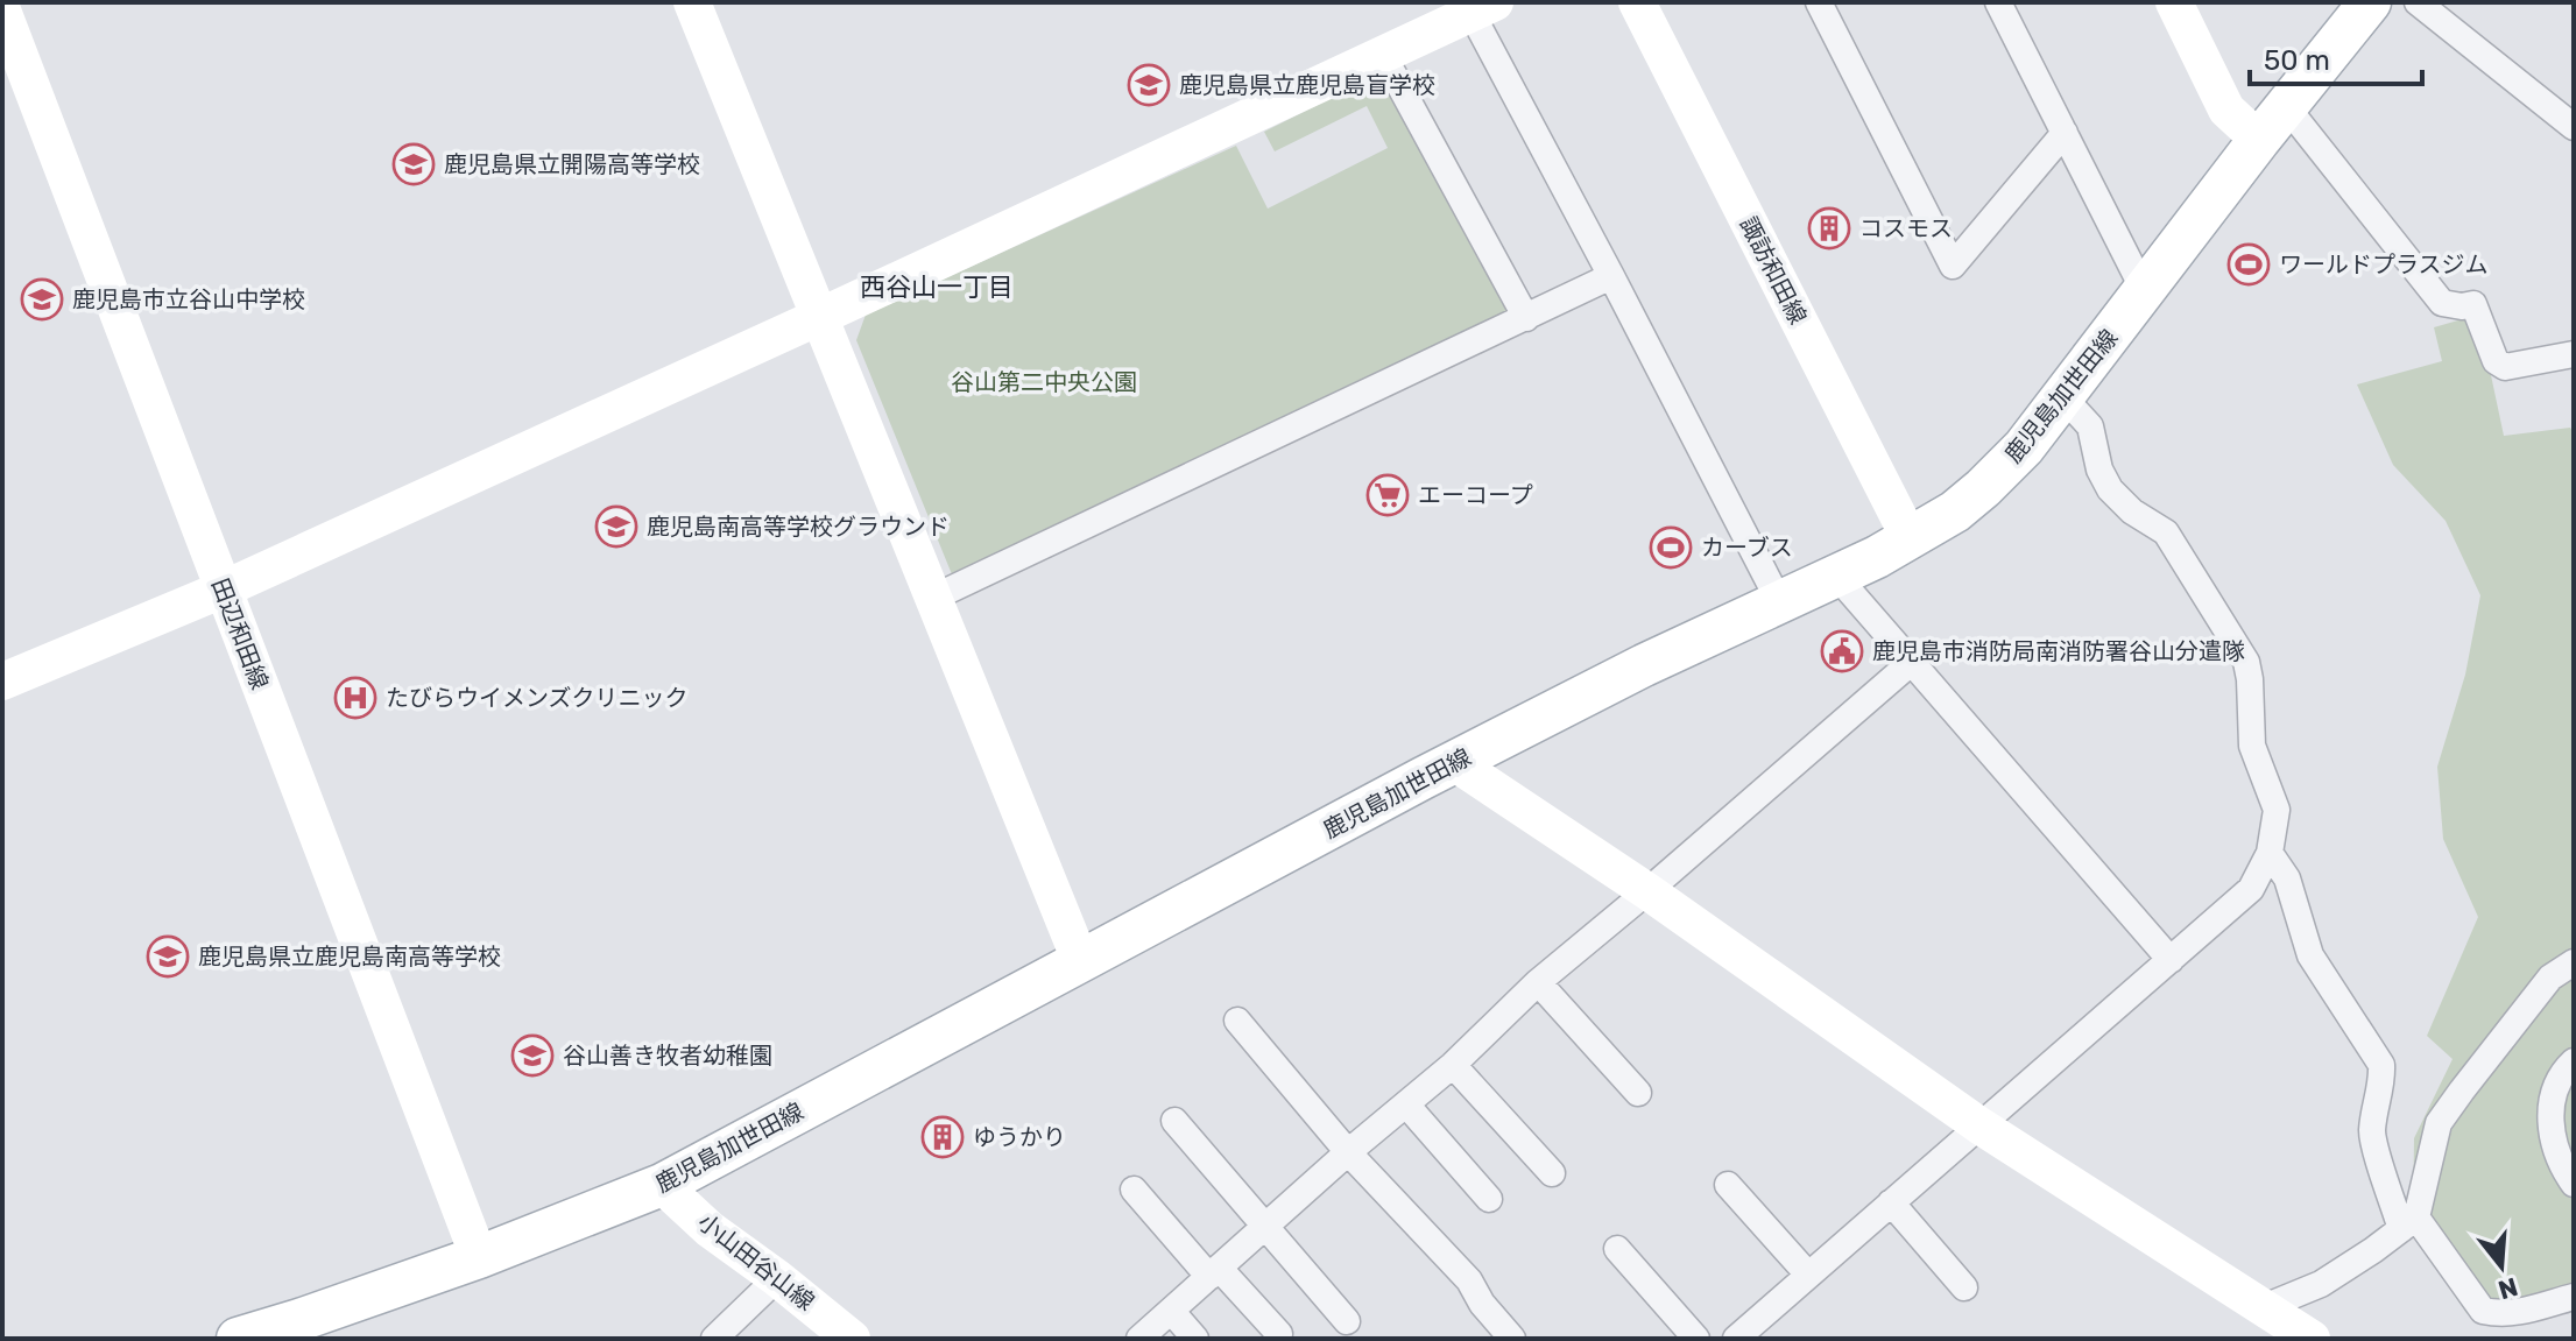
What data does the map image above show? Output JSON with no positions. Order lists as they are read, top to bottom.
{
  "streets": {
    "main road": ["鹿児島加世田線"],
    "street": ["諏訪和田線", "田辺和田線", "小山田谷山線"]
  },
  "crossings": [
    ["諏訪和田線", "鹿児島加世田線"],
    ["鹿児島加世田線", "田辺和田線"],
    ["鹿児島加世田線", "小山田谷山線"]
  ],
  "districts": ["西谷山一丁目"],
  "parks": ["谷山第二中央公園"],
  "places": {
    "school or university": [
      "鹿児島県立鹿児島盲学校",
      "鹿児島県立開陽高等学校",
      "鹿児島市立谷山中学校",
      "鹿児島南高等学校グラウンド",
      "鹿児島県立鹿児島南高等学校",
      "谷山善き牧者幼稚園"
    ],
    "building": ["コスモス", "ゆうかり"],
    "sports": ["ワールドプラスジム", "カーブス"],
    "supermarket": ["エーコープ"],
    "public building": ["鹿児島市消防局南消防署谷山分遣隊"],
    "hospital": ["たびらウイメンズクリニック"]
  },
  "scale_bar": "50 m",
  "north": "bottom"
}
